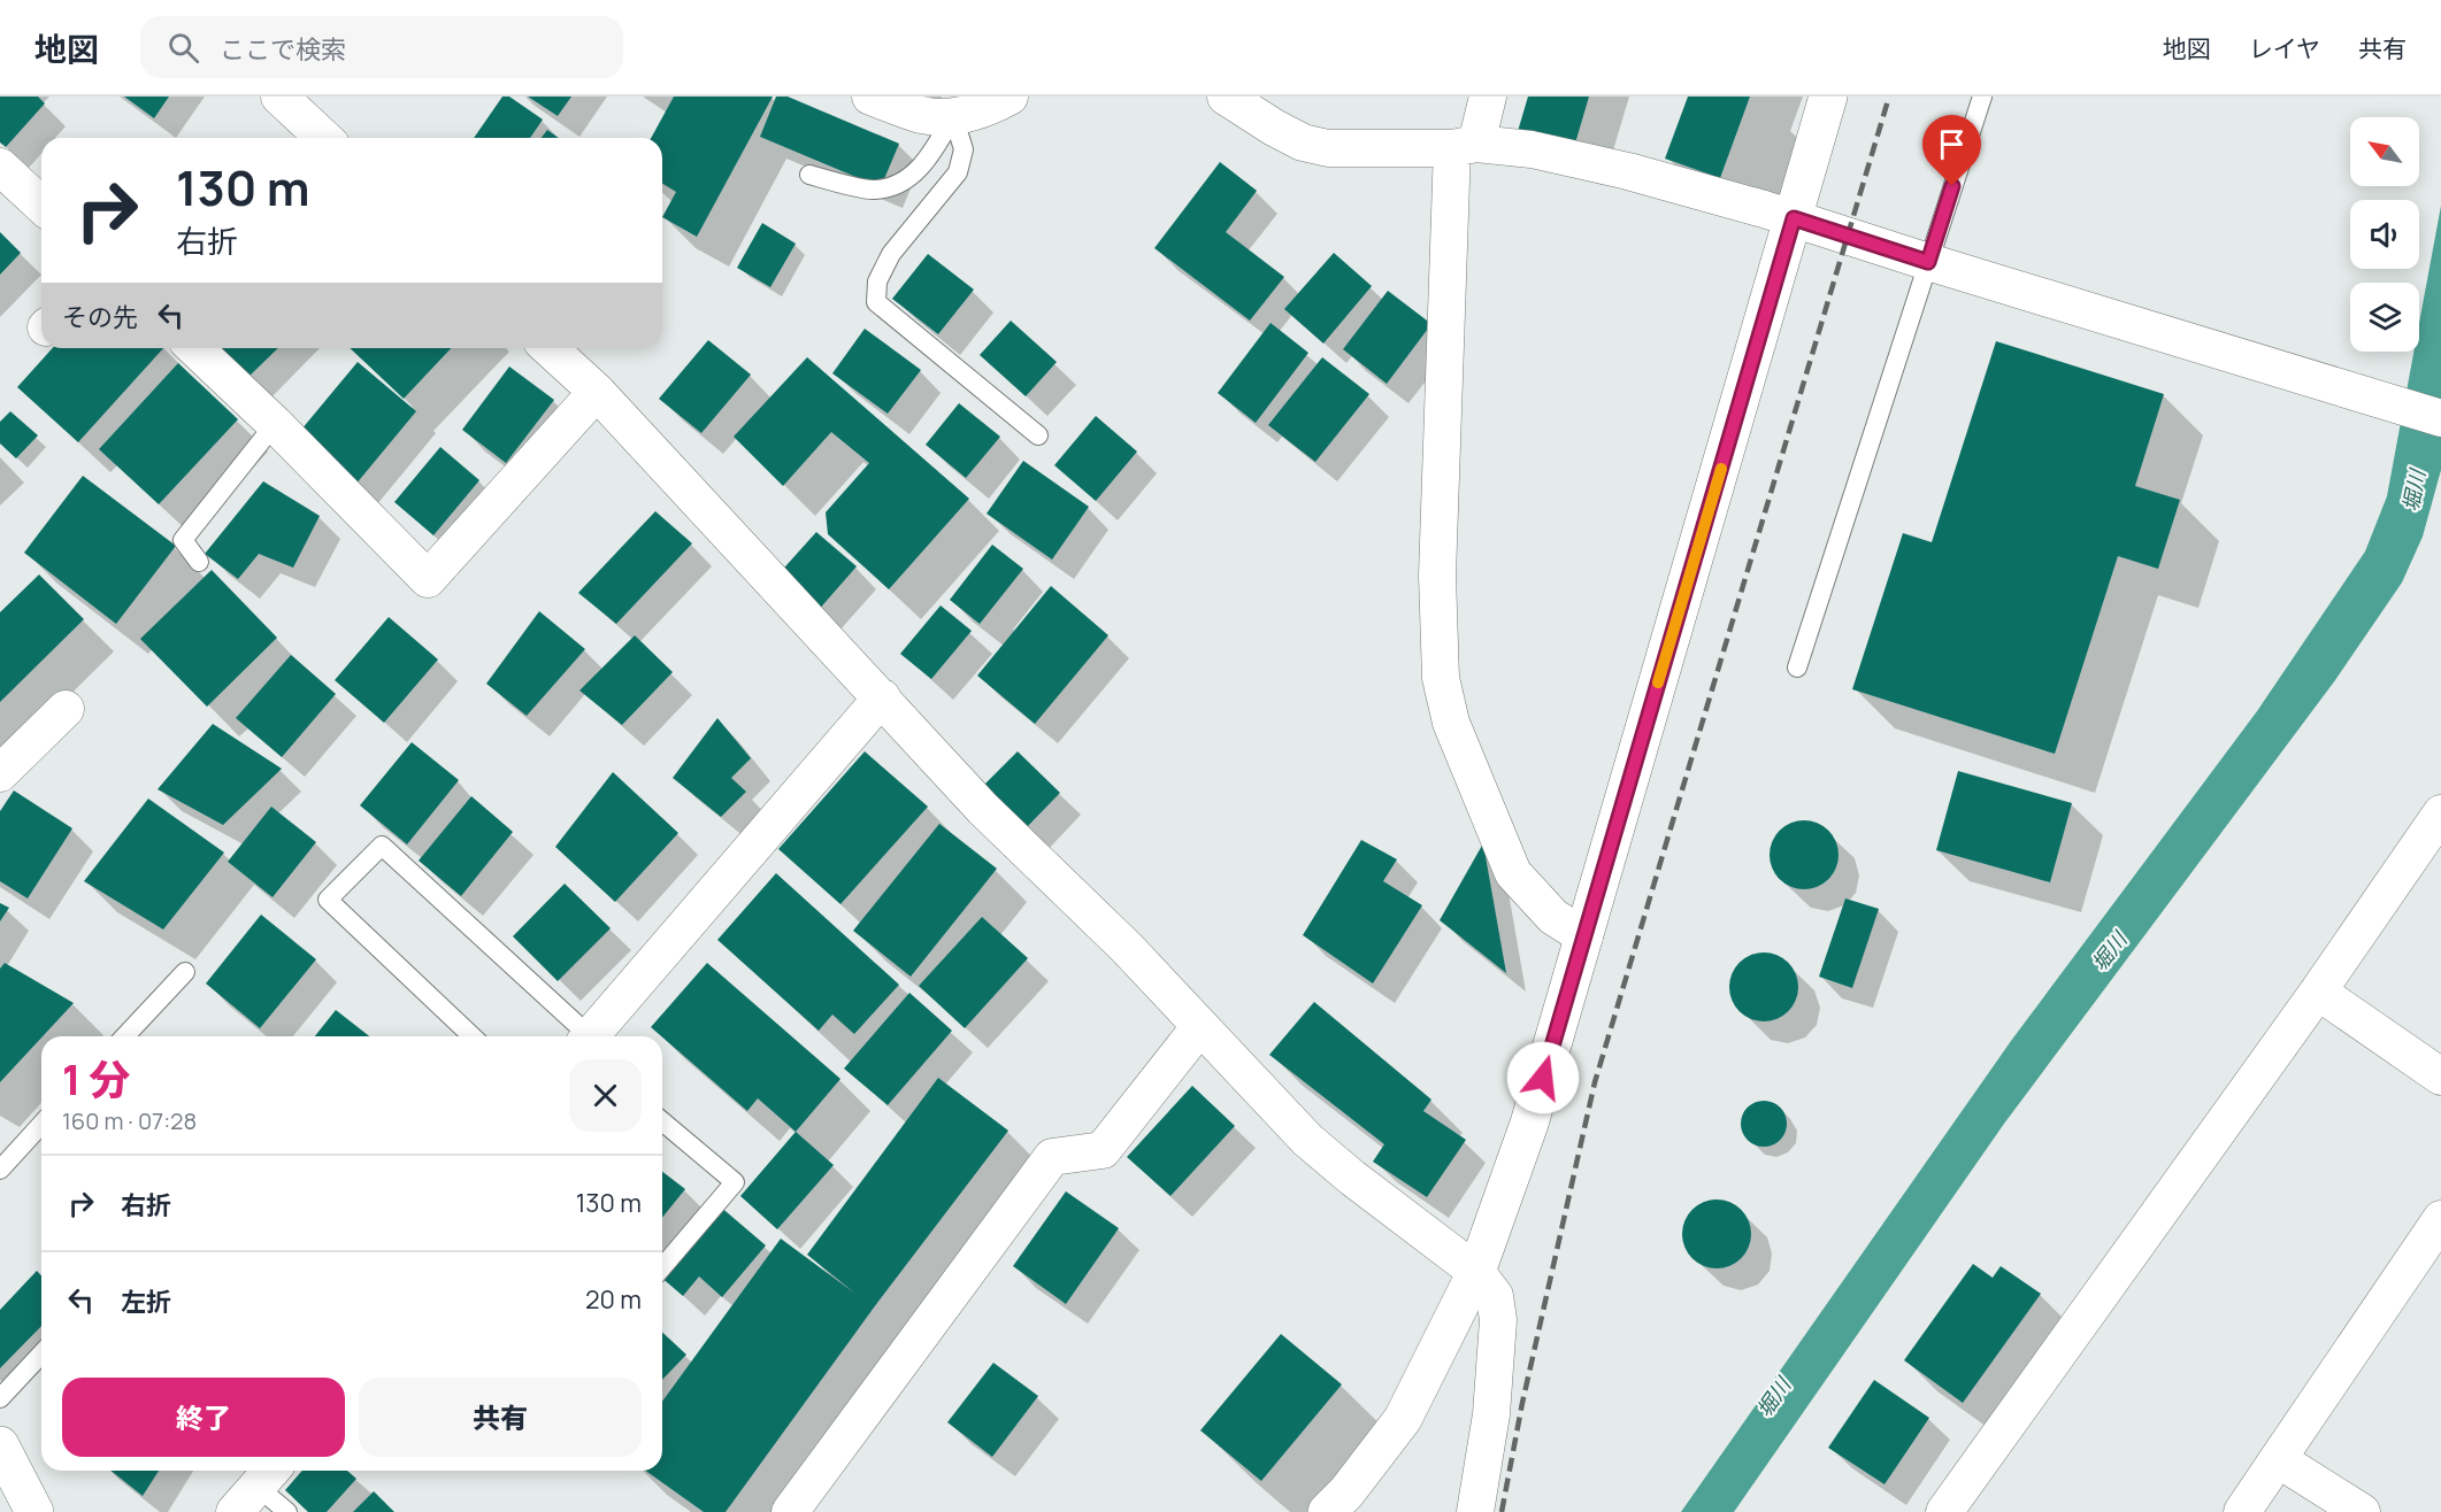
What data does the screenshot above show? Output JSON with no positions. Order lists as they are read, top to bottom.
{
  "water": ["堀川"],
  "north": "top left",
  "page": {
    "header": "地図",
    "search": "ここで検索",
    "nav": ["地図", "レイヤ", "共有"],
    "turn": ["130 m", "右折"],
    "then": "その先",
    "heading": ["1 分", "160 m · 07:28"],
    "list": [
      {
        "name": "右折",
        "value": "130 m"
      },
      {
        "name": "左折",
        "value": "20 m"
      }
    ],
    "buttons": ["終了", "共有"]
  }
}
